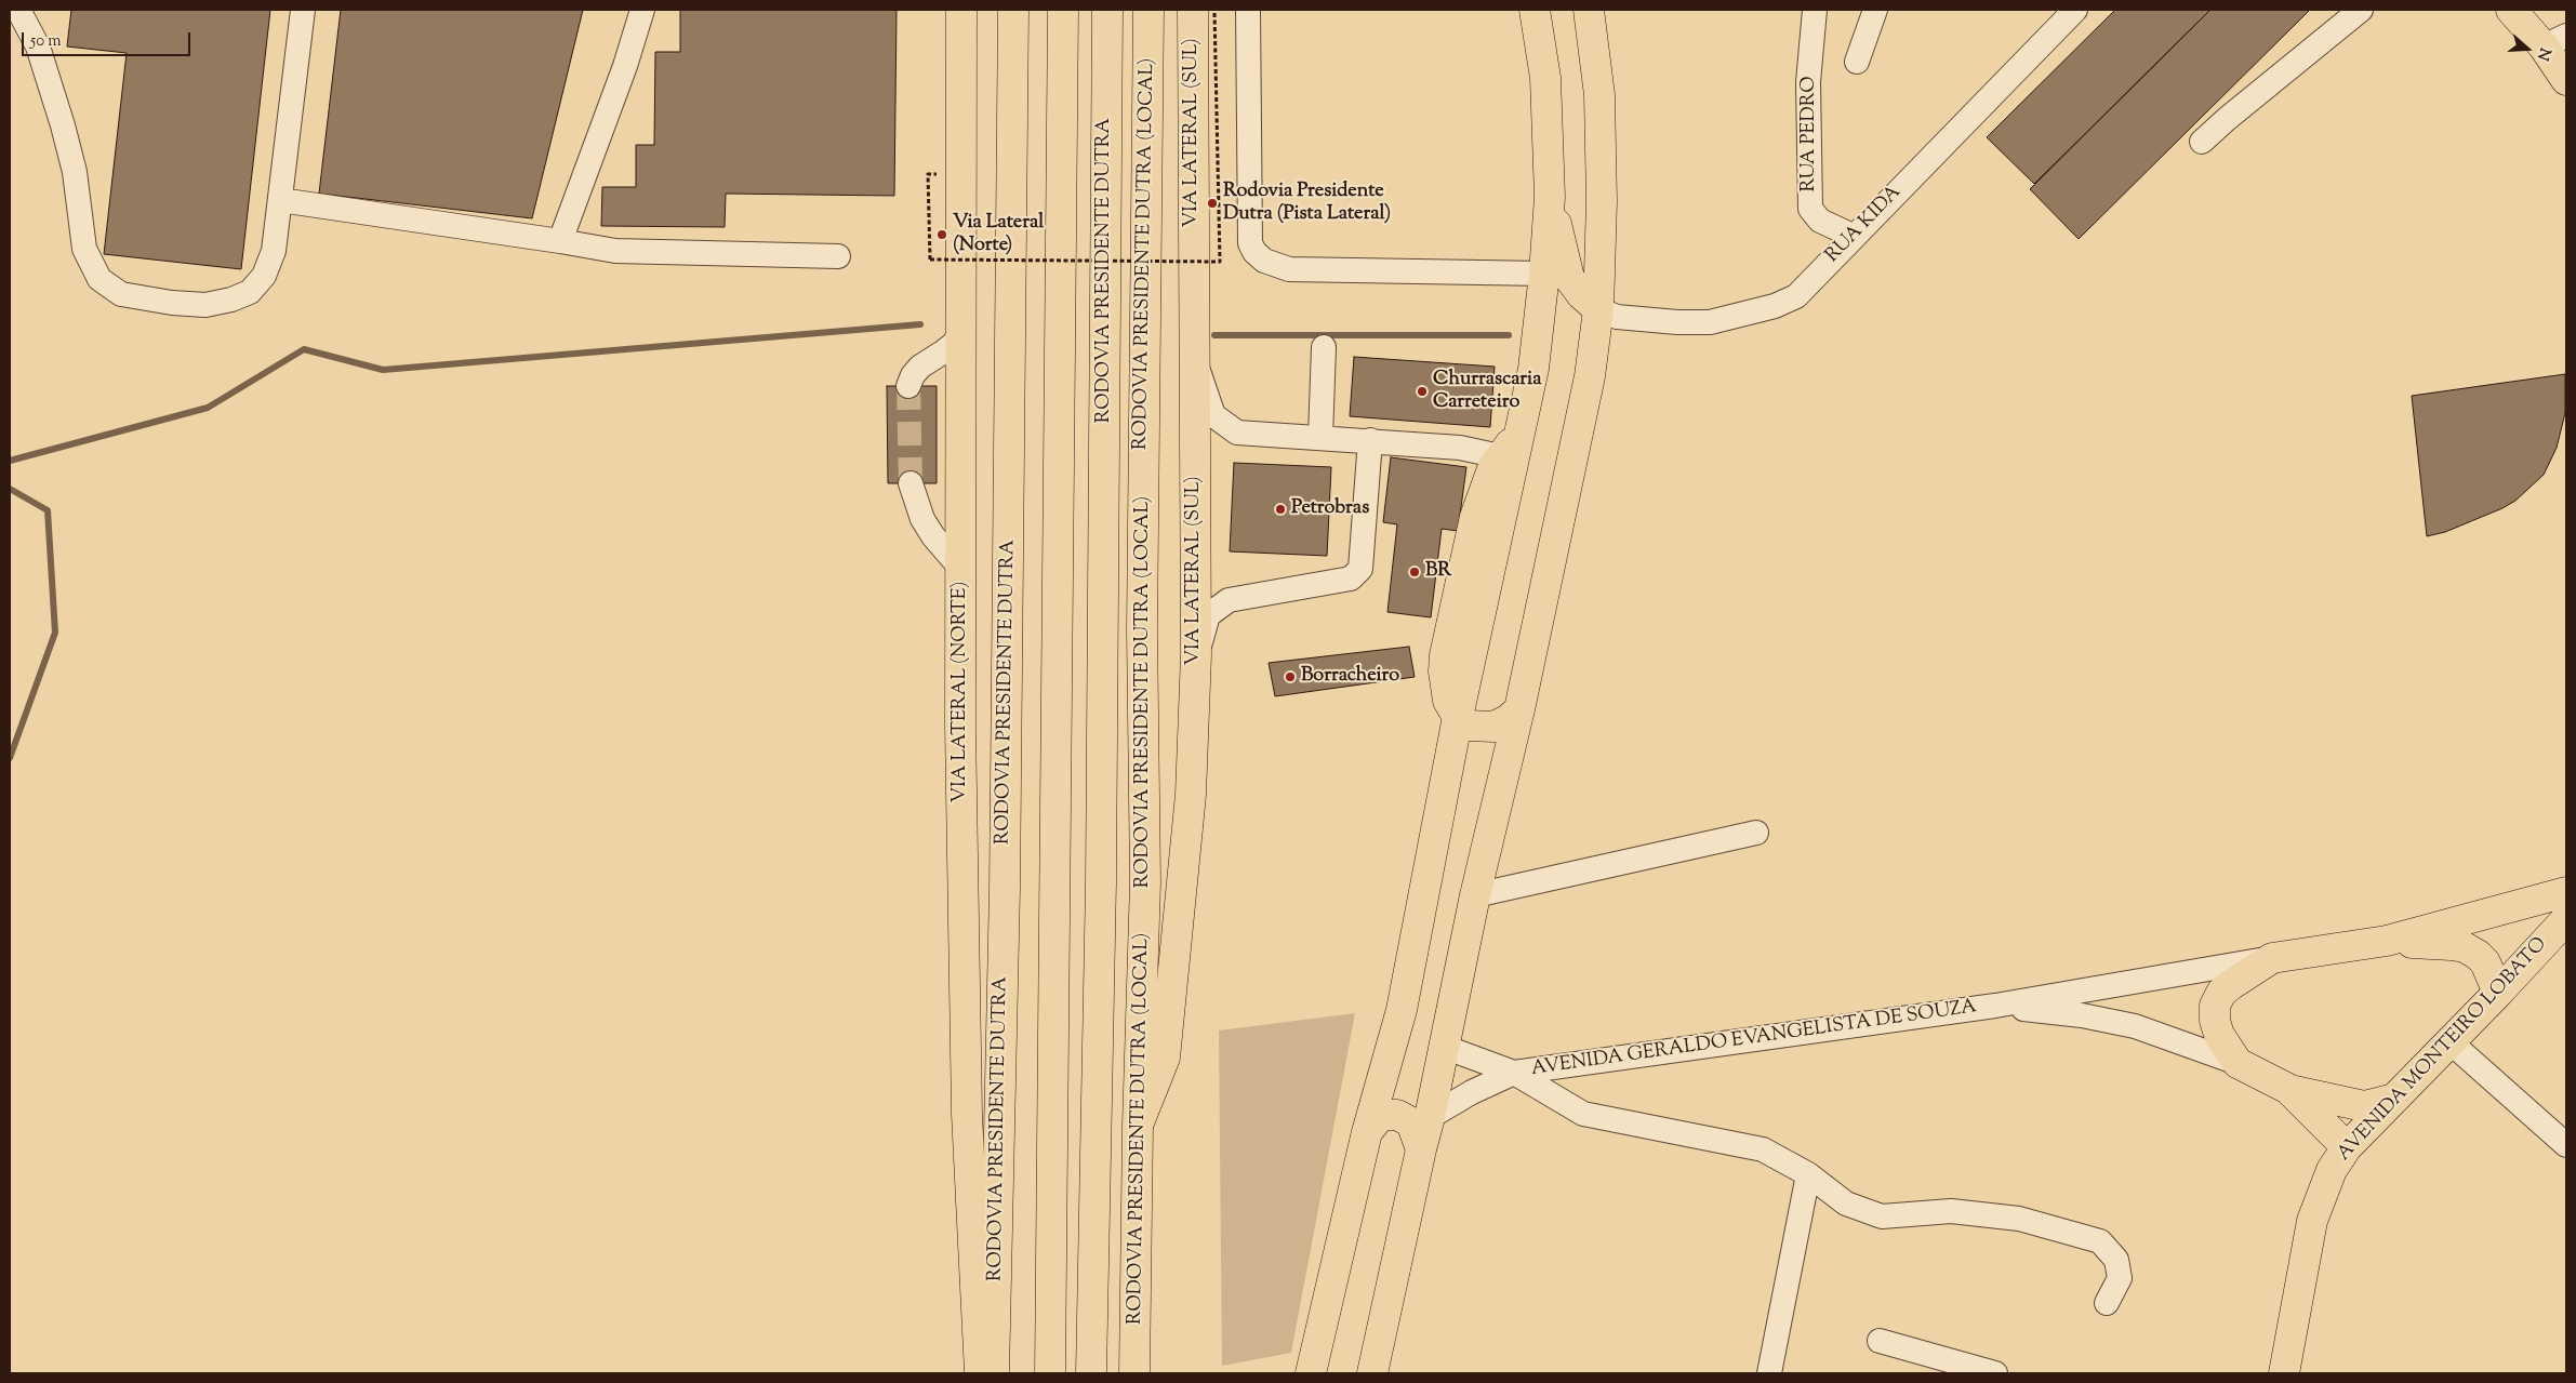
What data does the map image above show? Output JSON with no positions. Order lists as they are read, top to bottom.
{
  "streets": {
    "main road": [
      "VIA LATERAL (SUL)",
      "RODOVIA PRESIDENTE DUTRA (LOCAL)",
      "RODOVIA PRESIDENTE DUTRA",
      "VIA LATERAL (NORTE)",
      "AVENIDA GERALDO EVANGELISTA DE SOUZA",
      "AVENIDA MONTEIRO LOBATO"
    ],
    "street": ["RUA PEDRO", "RUA KIDA"]
  },
  "crossings": [
    ["VIA LATERAL (SUL)", "RODOVIA PRESIDENTE DUTRA (LOCAL)"],
    ["RUA PEDRO", "RUA KIDA"],
    ["AVENIDA GERALDO EVANGELISTA DE SOUZA", "AVENIDA MONTEIRO LOBATO"]
  ],
  "places": [
    "Rodovia Presidente Dutra (Pista Lateral)",
    "Via Lateral (Norte)",
    "Churrascaria Carreteiro",
    "Petrobras",
    "BR",
    "Borracheiro"
  ],
  "scale_bar": "50 m",
  "north": "right"
}
